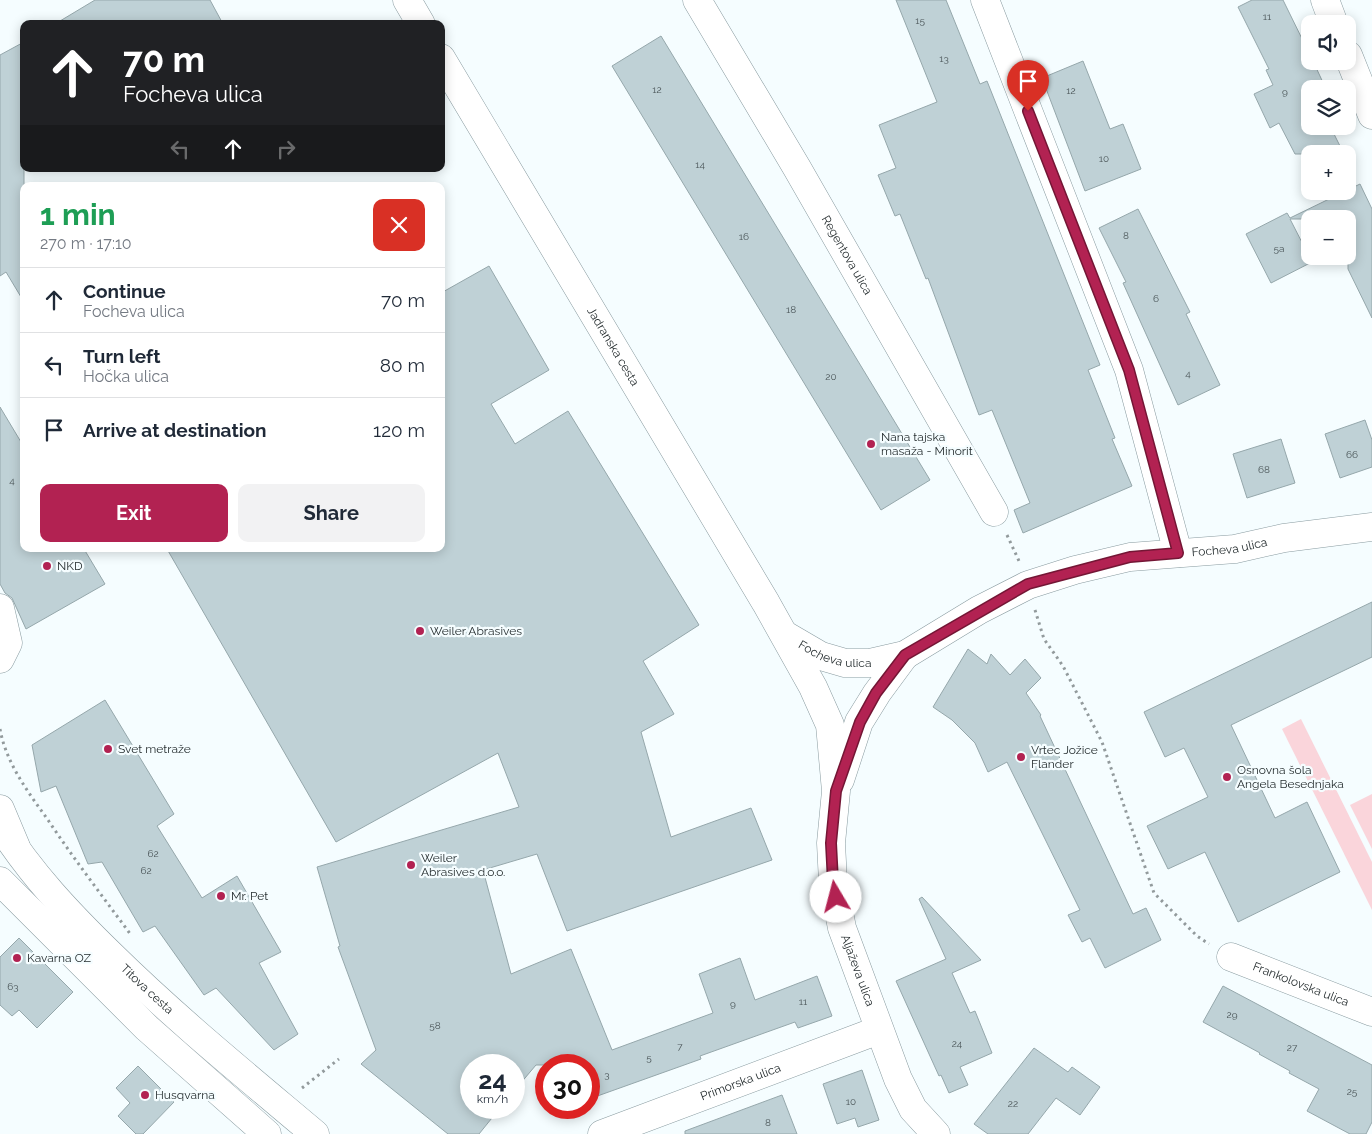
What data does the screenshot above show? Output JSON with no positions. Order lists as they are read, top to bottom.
{
  "streets": {
    "street": [
      "Regentova ulica",
      "Jadranska cesta",
      "Focheva ulica",
      "Aljaževa ulica",
      "Frankolovska ulica",
      "Titova cesta",
      "Primorska ulica"
    ]
  },
  "crossings": [
    ["Jadranska cesta", "Focheva ulica"],
    ["Jadranska cesta", "Aljaževa ulica"],
    ["Focheva ulica", "Aljaževa ulica"],
    ["Aljaževa ulica", "Primorska ulica"]
  ],
  "places": [
    "Nana tajska masaža - Minorit",
    "NKD",
    "Weiler Abrasives",
    "Svet metraže",
    "Vrtec Jožice Flander",
    "Osnovna šola Angela Besednjaka",
    "Weiler Abrasives d.o.o.",
    "Mr. Pet",
    "Kavarna OZ",
    "Husqvarna"
  ],
  "house_numbers": [
    "11",
    "15",
    "13",
    "12",
    "12",
    "9",
    "10",
    "14",
    "8",
    "16",
    "5a",
    "6",
    "18",
    "4",
    "20",
    "66",
    "68",
    "4",
    "62",
    "62",
    "63",
    "11",
    "9",
    "29",
    "58",
    "24",
    "7",
    "27",
    "5",
    "3",
    "25",
    "10",
    "22",
    "8"
  ],
  "page": {
    "map_buttons": ["+", "−"],
    "turn": ["70 m", "Focheva ulica"],
    "heading": ["1 min", "270 m · 17:10"],
    "list": [
      {
        "name": "Continue",
        "note": "Focheva ulica",
        "value": "70 m"
      },
      {
        "name": "Turn left",
        "note": "Hočka ulica",
        "value": "80 m"
      },
      {
        "name": "Arrive at destination",
        "value": "120 m"
      }
    ],
    "buttons": ["Exit", "Share"],
    "speed": "24 km/h",
    "limit": "30"
  }
}
